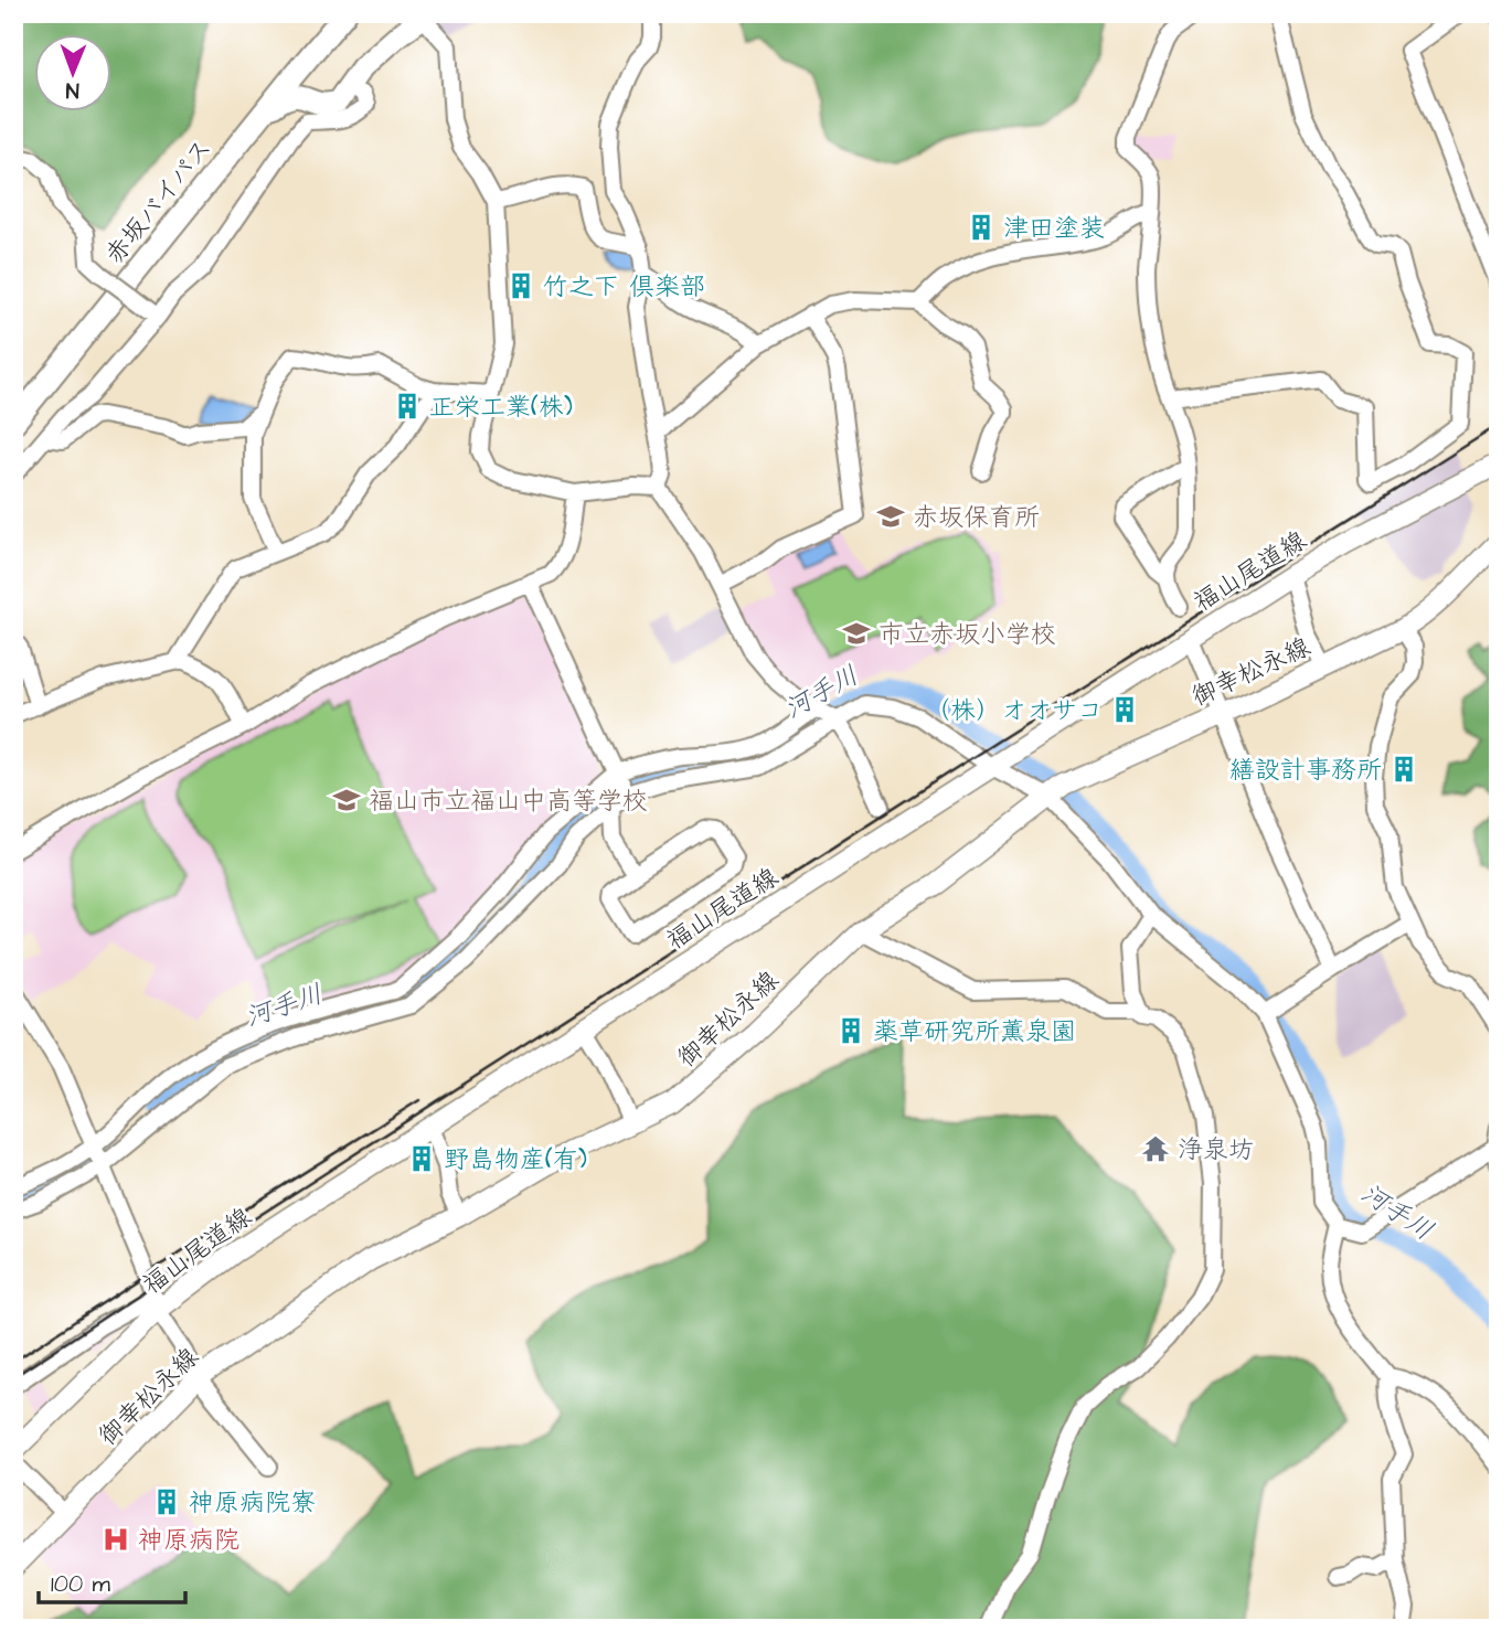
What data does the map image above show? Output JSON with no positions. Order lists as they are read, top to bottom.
{
  "streets": {
    "highway": ["赤坂バイパス"],
    "main road": ["福山尾道線", "御幸松永線"]
  },
  "water": ["河手川"],
  "places": {
    "building": [
      "津田塗装",
      "竹之下 倶楽部",
      "正栄工業(株)",
      "（株）オオサコ",
      "繕設計事務所",
      "薬草研究所薫泉園",
      "野島物産(有)",
      "神原病院寮"
    ],
    "school or university": ["赤坂保育所", "市立赤坂小学校", "福山市立福山中高等学校"],
    "temple": ["浄泉坊"],
    "hospital": ["神原病院"]
  },
  "scale_bar": "100 m",
  "north": "bottom"
}
